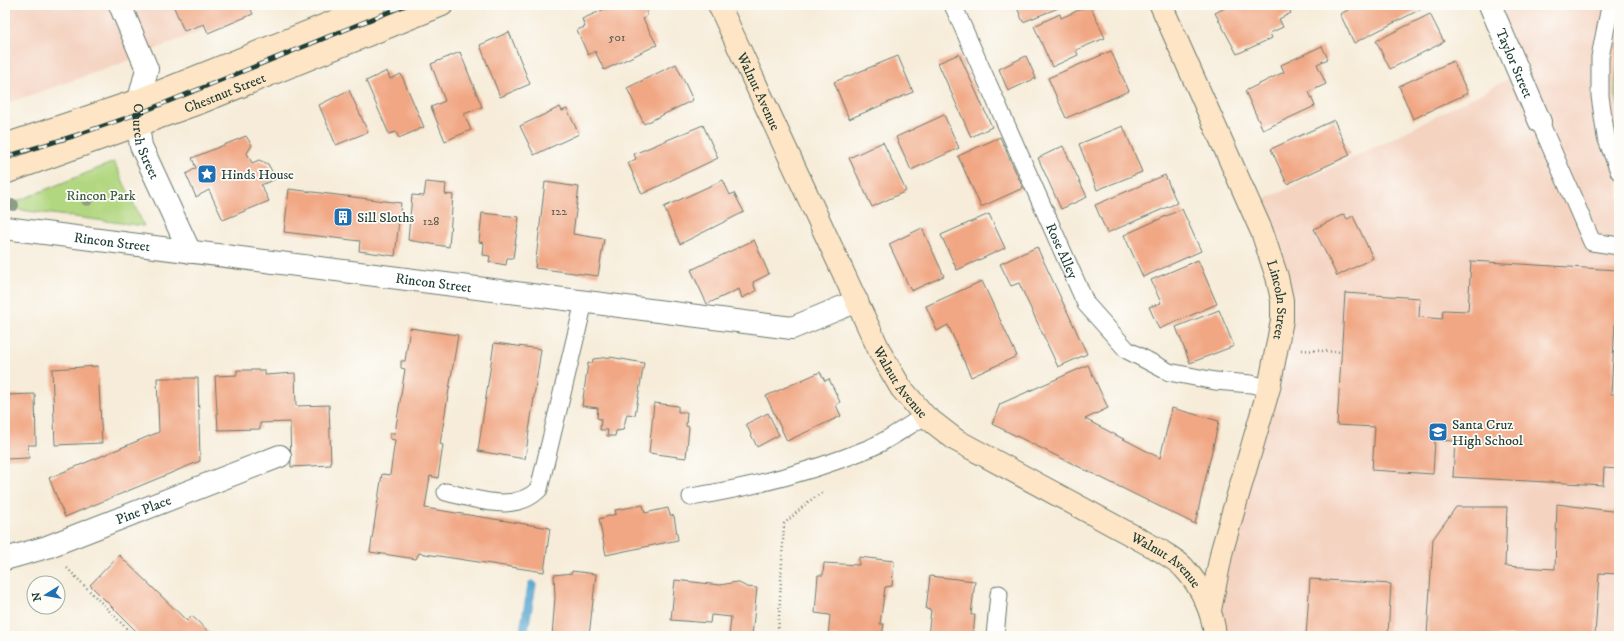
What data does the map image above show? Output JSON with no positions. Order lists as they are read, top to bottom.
{
  "streets": {
    "main road": ["Walnut Avenue", "Chestnut Street", "Lincoln Street"],
    "street": [
      "Taylor Street",
      "Church Street",
      "Rincon Street",
      "Pine Place"
    ],
    "lane": ["Rose Alley"]
  },
  "crossings": [
    ["Walnut Avenue", "Rincon Street"],
    ["Walnut Avenue", "Lincoln Street"],
    ["Chestnut Street", "Church Street"],
    ["Church Street", "Rincon Street"],
    ["Rose Alley", "Lincoln Street"]
  ],
  "parks": ["Rincon Park"],
  "places": {
    "place": ["Hinds House"],
    "building": ["Sill Sloths"],
    "school or university": ["Santa Cruz High School"]
  },
  "house_numbers": ["501", "122", "128"],
  "north": "left"
}
